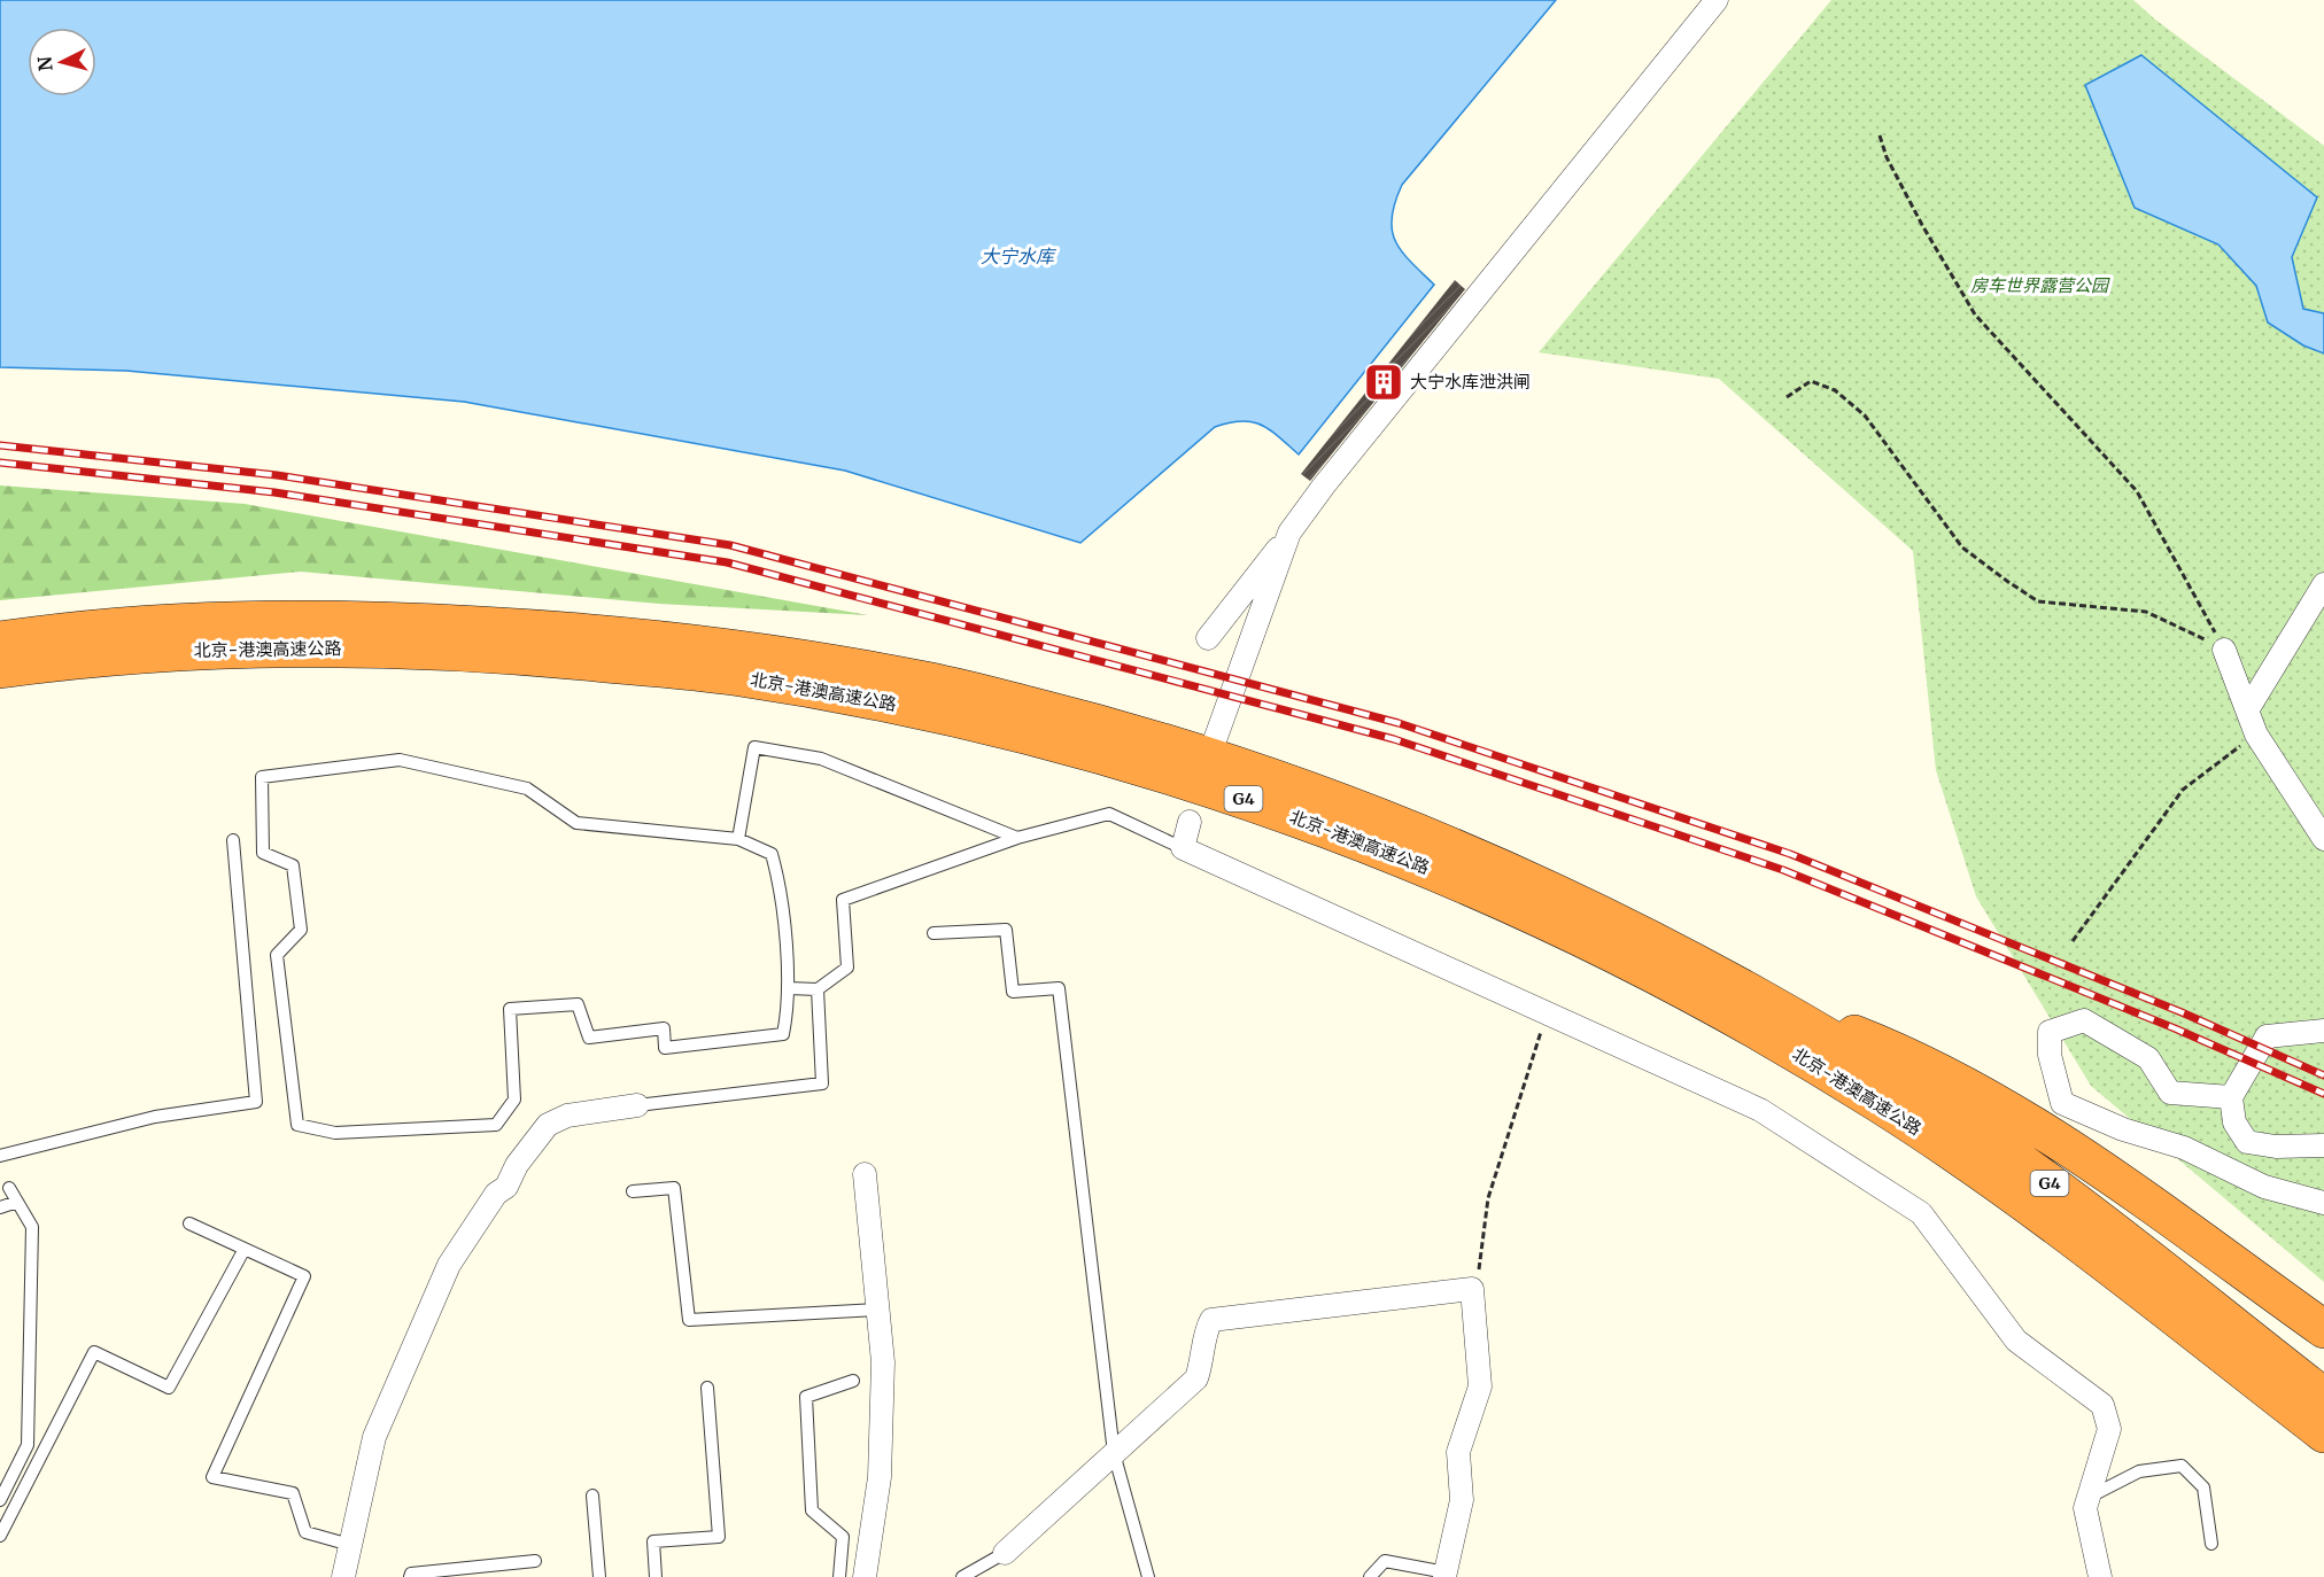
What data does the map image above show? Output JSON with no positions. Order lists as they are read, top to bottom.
{
  "streets": {
    "highway": ["北京-港澳高速公路", "G4"]
  },
  "water": ["大宁水库"],
  "parks": ["房车世界露营公园"],
  "places": {
    "building": ["大宁水库泄洪闸"]
  },
  "north": "left"
}
